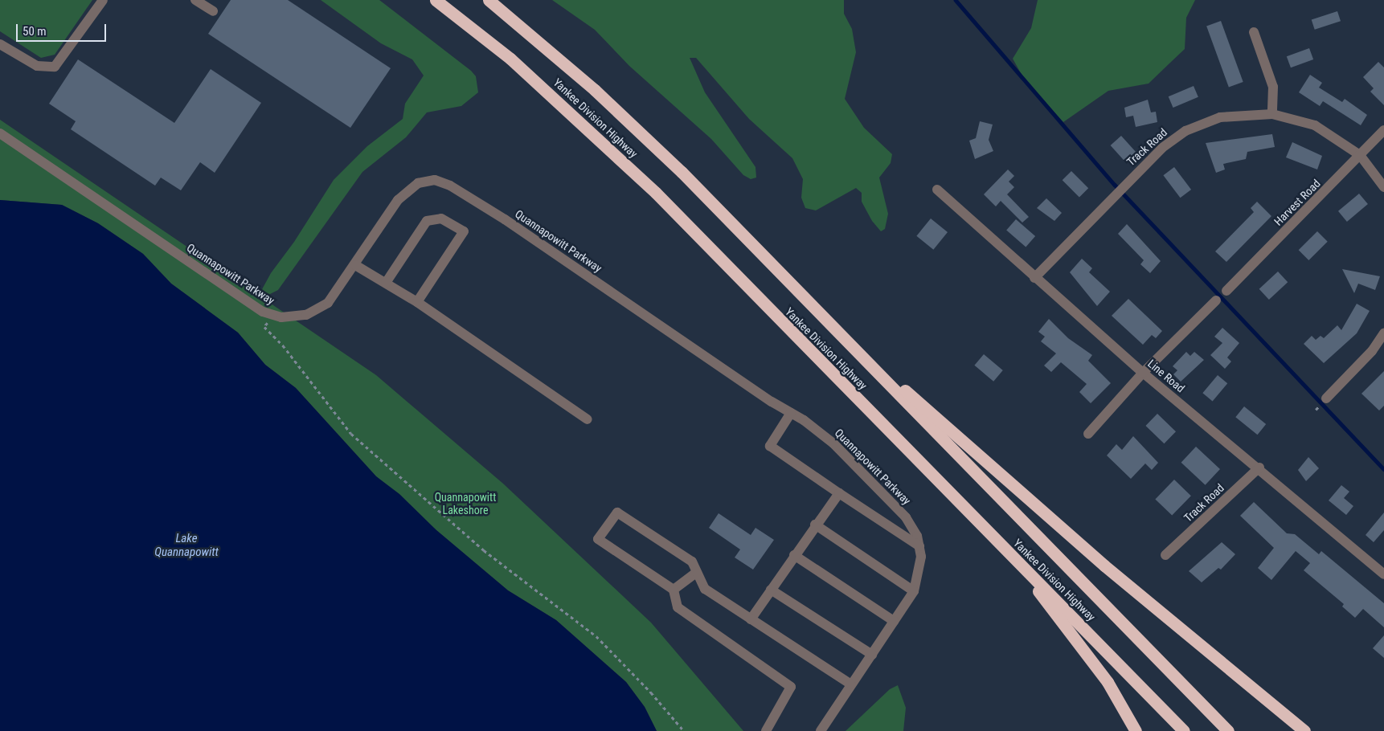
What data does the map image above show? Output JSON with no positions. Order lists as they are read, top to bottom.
{
  "streets": {
    "highway": ["Yankee Division Highway"],
    "street": [
      "Track Road",
      "Harvest Road",
      "Quannapowitt Parkway",
      "Line Road"
    ]
  },
  "crossings": [
    ["Track Road", "Harvest Road"],
    ["Track Road", "Line Road"]
  ],
  "water": ["Lake Quannapowitt"],
  "parks": ["Quannapowitt Lakeshore"],
  "scale_bar": "50 m"
}
